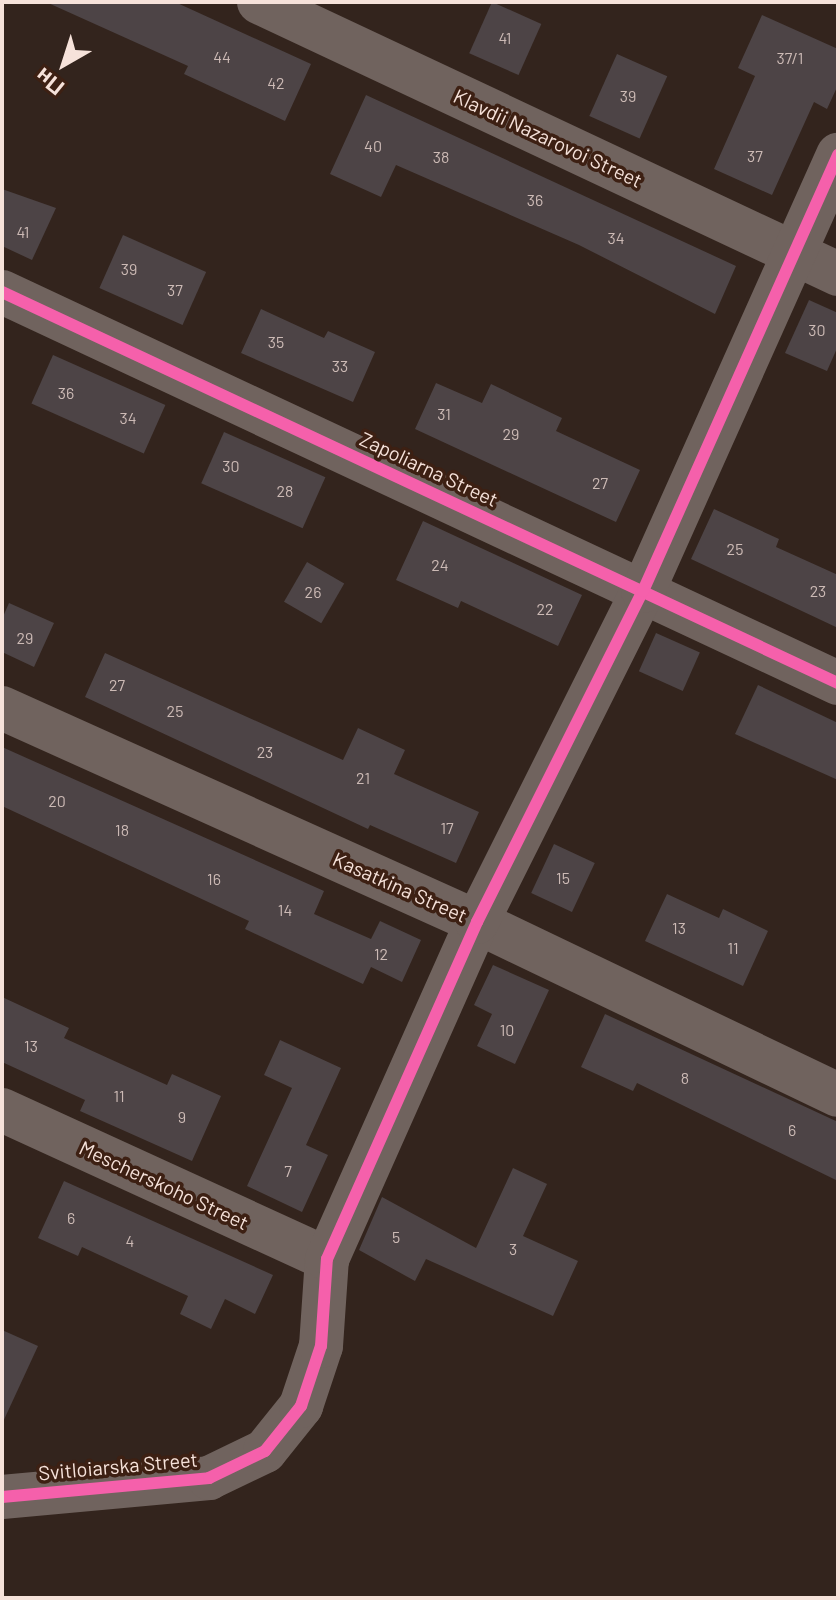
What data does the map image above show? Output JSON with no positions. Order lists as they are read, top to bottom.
{
  "streets": {
    "street": [
      "Klavdii Nazarovoi Street",
      "Zapoliarna Street",
      "Kasatkina Street",
      "Mescherskoho Street",
      "Svitloiarska Street"
    ]
  },
  "crossings": [
    ["Klavdii Nazarovoi Street", "Svitloiarska Street"],
    ["Zapoliarna Street", "Svitloiarska Street"],
    ["Kasatkina Street", "Svitloiarska Street"],
    ["Mescherskoho Street", "Svitloiarska Street"]
  ],
  "house_numbers": [
    "41",
    "44",
    "37/1",
    "42",
    "39",
    "40",
    "37",
    "38",
    "36",
    "41",
    "34",
    "39",
    "37",
    "30",
    "35",
    "33",
    "36",
    "31",
    "34",
    "29",
    "30",
    "27",
    "28",
    "25",
    "24",
    "23",
    "26",
    "22",
    "29",
    "27",
    "25",
    "23",
    "21",
    "20",
    "17",
    "18",
    "15",
    "16",
    "14",
    "13",
    "11",
    "12",
    "10",
    "13",
    "8",
    "11",
    "9",
    "6",
    "7",
    "6",
    "5",
    "4",
    "3"
  ],
  "north": "bottom left"
}
